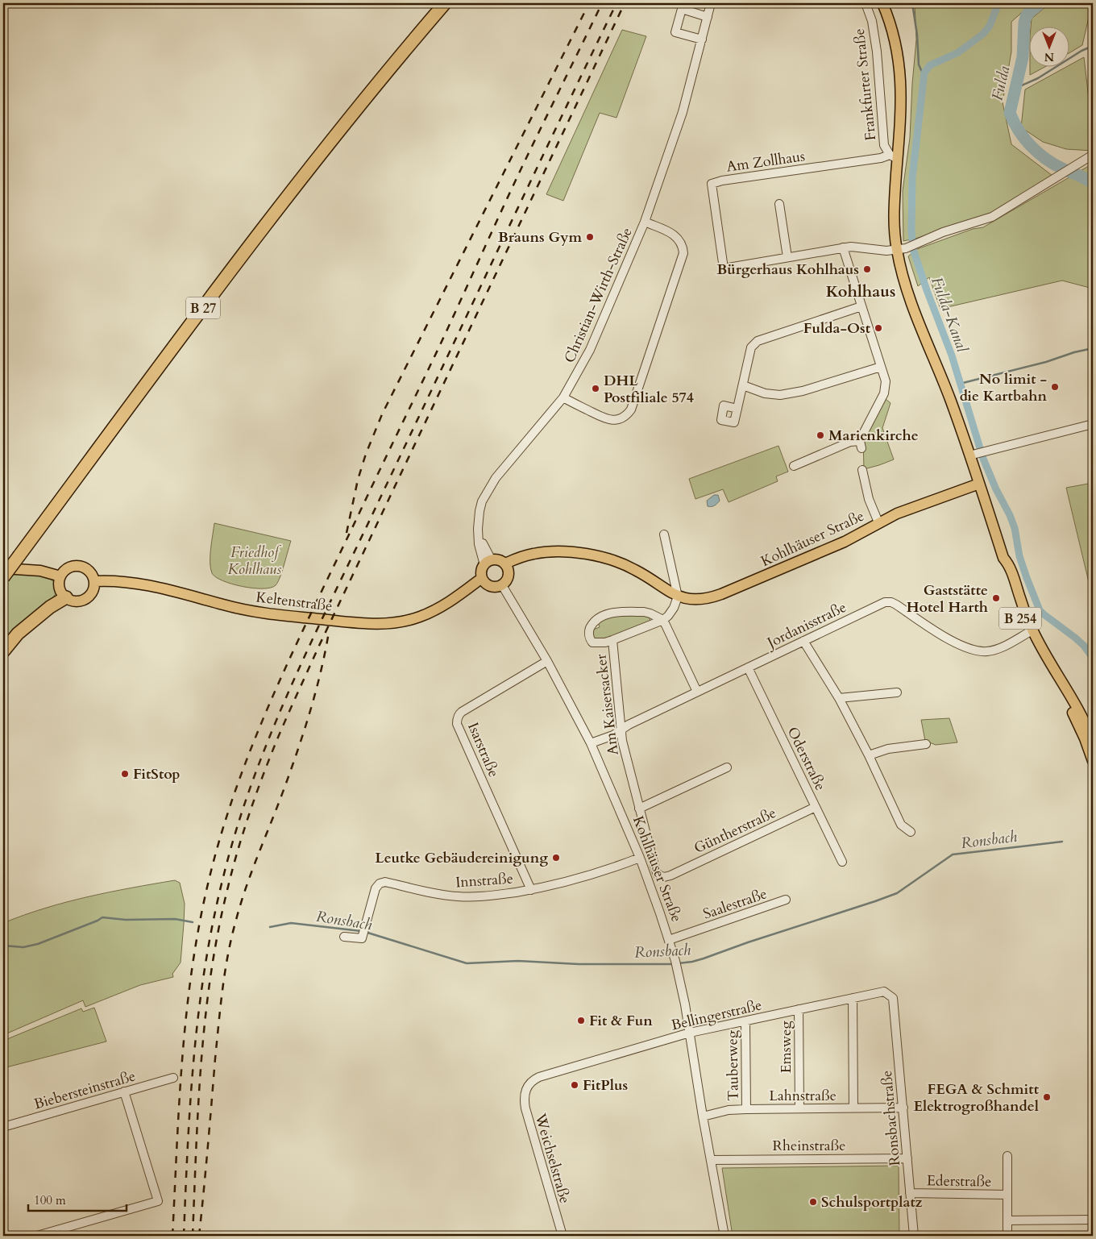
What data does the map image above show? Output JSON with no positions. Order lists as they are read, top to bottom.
{
  "streets": {
    "highway": ["B 27"],
    "main road": [
      "Frankfurter Straße",
      "Kohlhäuser Straße",
      "Keltenstraße",
      "B 254"
    ],
    "street": [
      "Am Zollhaus",
      "Christian-Wirth-Straße",
      "Jordanisstraße",
      "Am Kaisersacker",
      "Isarstraße",
      "Oderstraße",
      "Güntherstraße",
      "Innstraße",
      "Saalestraße",
      "Bellingerstraße",
      "Emsweg",
      "Tauberweg",
      "Biebersteinstraße",
      "Lahnstraße",
      "Ronsbachstraße",
      "Rheinstraße",
      "Weichselstraße",
      "Ederstraße"
    ]
  },
  "crossings": [
    ["Frankfurter Straße", "Am Zollhaus"],
    ["Frankfurter Straße", "Kohlhäuser Straße"],
    ["Frankfurter Straße", "Jordanisstraße"],
    ["Christian-Wirth-Straße", "Kohlhäuser Straße"],
    ["Christian-Wirth-Straße", "Keltenstraße"],
    ["Kohlhäuser Straße", "Keltenstraße"],
    ["Kohlhäuser Straße", "Jordanisstraße"],
    ["Kohlhäuser Straße", "Isarstraße"],
    ["Kohlhäuser Straße", "Innstraße"],
    ["Kohlhäuser Straße", "Saalestraße"],
    ["Kohlhäuser Straße", "Bellingerstraße"],
    ["Kohlhäuser Straße", "Lahnstraße"],
    ["Kohlhäuser Straße", "Rheinstraße"],
    ["Jordanisstraße", "Am Kaisersacker"],
    ["Jordanisstraße", "Oderstraße"],
    ["Am Kaisersacker", "Güntherstraße"],
    ["Isarstraße", "Innstraße"],
    ["Oderstraße", "Güntherstraße"],
    ["Bellingerstraße", "Emsweg"],
    ["Bellingerstraße", "Tauberweg"],
    ["Bellingerstraße", "Ronsbachstraße"],
    ["Bellingerstraße", "Weichselstraße"],
    ["Emsweg", "Lahnstraße"],
    ["Tauberweg", "Lahnstraße"],
    ["Lahnstraße", "Ronsbachstraße"],
    ["Ronsbachstraße", "Rheinstraße"],
    ["Ronsbachstraße", "Ederstraße"]
  ],
  "districts": ["Kohlhaus"],
  "water": ["Fulda", "Fulda-Kanal", "Ronsbach"],
  "parks": ["Friedhof Kohlhaus"],
  "places": [
    "Brauns Gym",
    "Bürgerhaus Kohlhaus",
    "Fulda-Ost",
    "No limit - die Kartbahn",
    "DHL Postfiliale 574",
    "Marienkirche",
    "Gaststätte Hotel Harth",
    "FitStop",
    "Leutke Gebäudereinigung",
    "Fit & Fun",
    "FitPlus",
    "FEGA & Schmitt Elektrogroßhandel",
    "Schulsportplatz"
  ],
  "scale_bar": "100 m",
  "north": "bottom"
}
